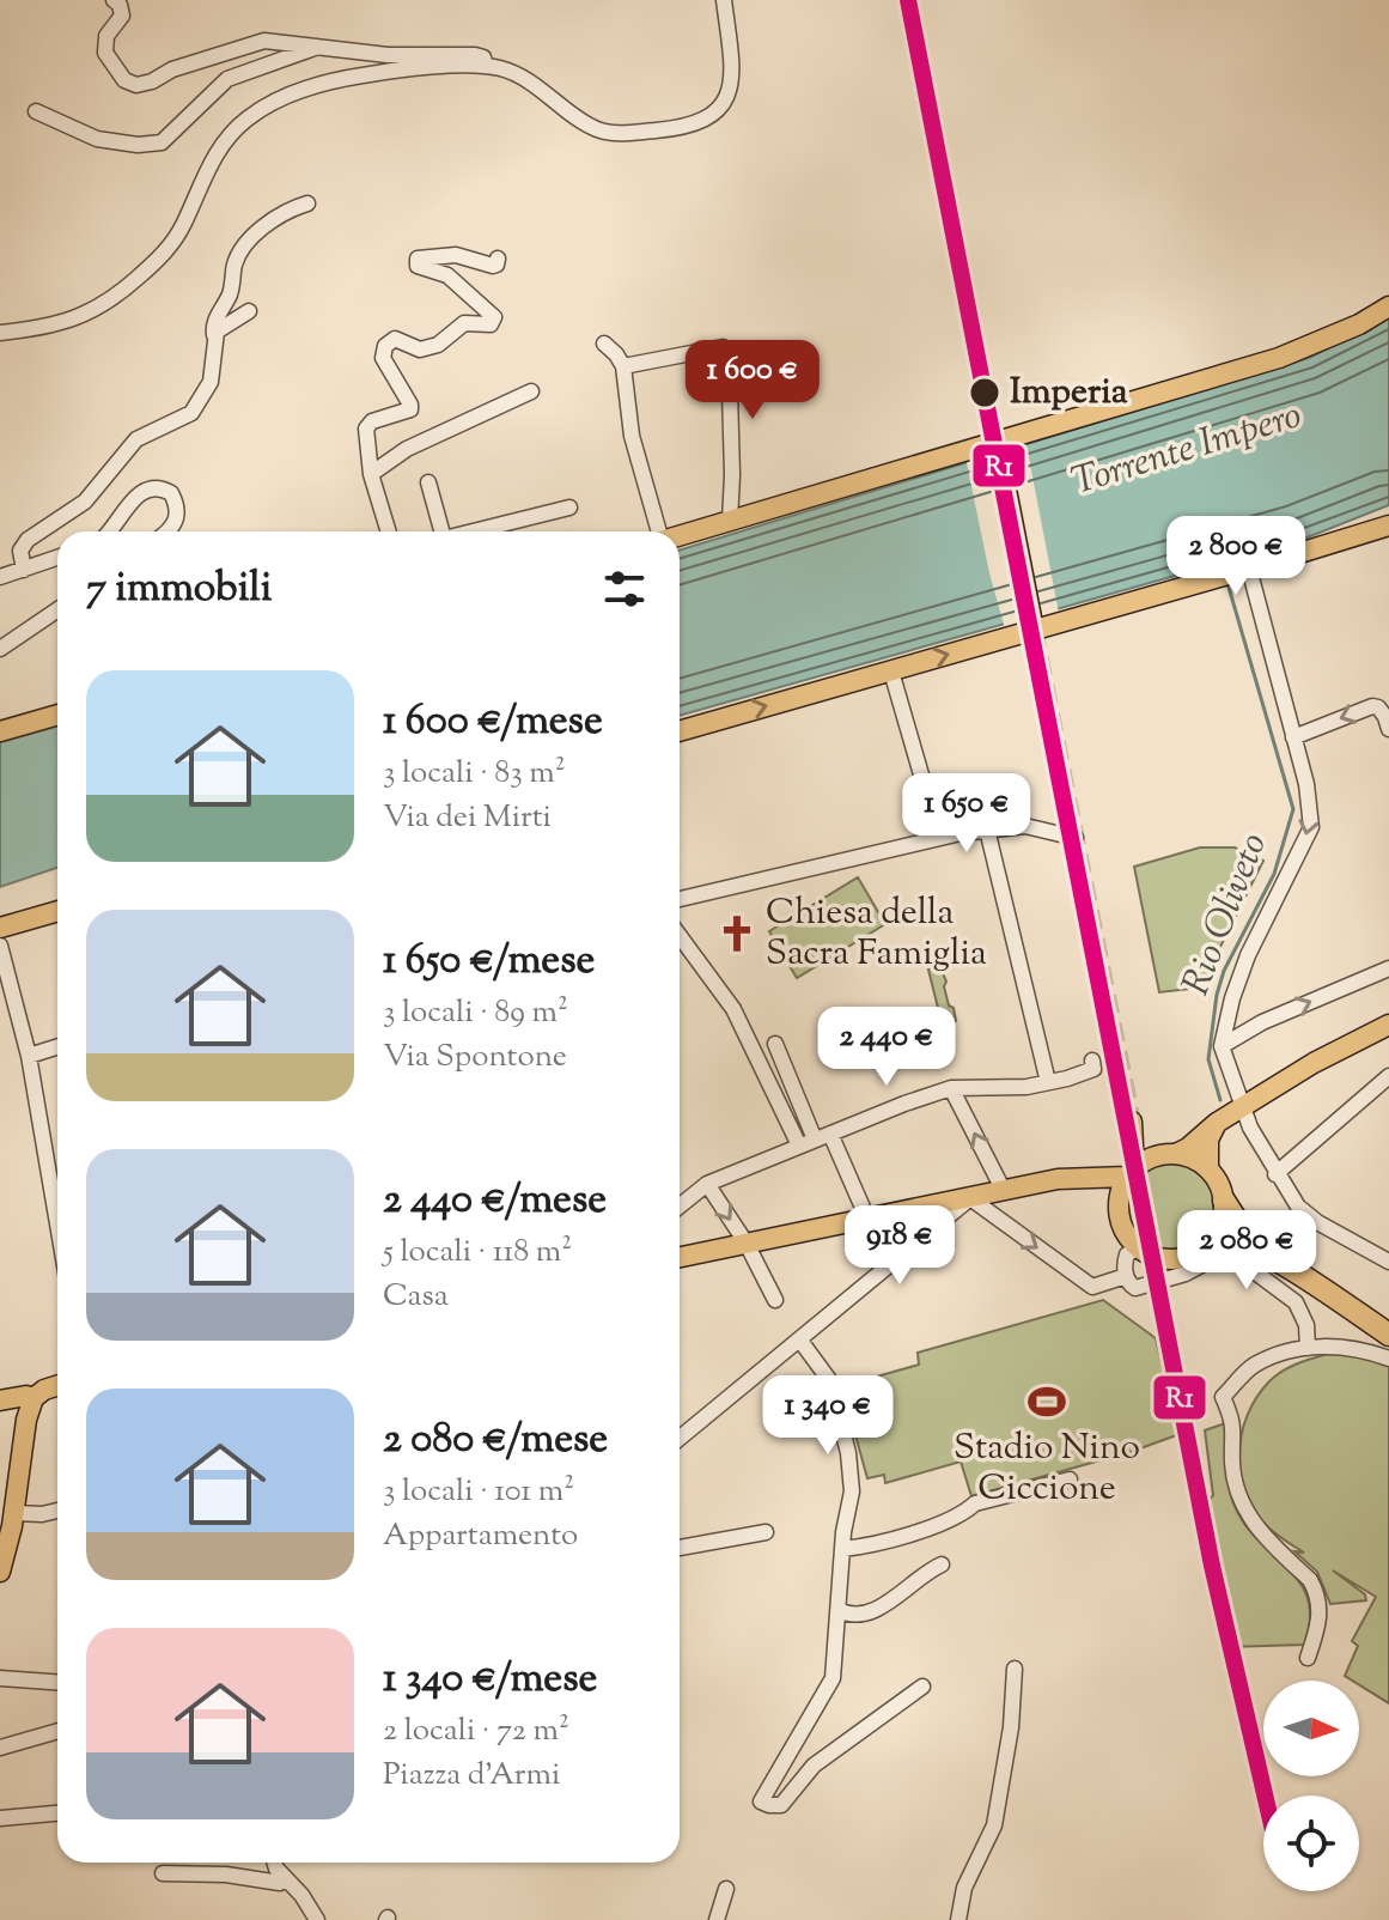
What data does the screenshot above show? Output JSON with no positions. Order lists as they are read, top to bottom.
{
  "water": ["Torrente Impero", "Rio Oliveto"],
  "places": {
    "other": ["Imperia"],
    "church": ["Chiesa della Sacra Famiglia"],
    "sports": ["Stadio Nino Ciccione"]
  },
  "lines": ["transit line R1"],
  "north": "right",
  "page": {
    "price": [
      "1 600 €",
      "2 800 €",
      "1 650 €",
      "2 440 €",
      "918 €",
      "2 080 €",
      "1 340 €"
    ],
    "heading": "7 immobili",
    "list": [
      {
        "name": "1 600 €/mese",
        "note": "3 locali · 83 m² · Via dei Mirti"
      },
      {
        "name": "1 650 €/mese",
        "note": "3 locali · 89 m² · Via Spontone"
      },
      {
        "name": "2 440 €/mese",
        "note": "5 locali · 118 m² · Casa"
      },
      {
        "name": "2 080 €/mese",
        "note": "3 locali · 101 m² · Appartamento"
      },
      {
        "name": "1 340 €/mese",
        "note": "2 locali · 72 m² · Piazza d'Armi"
      }
    ]
  }
}
